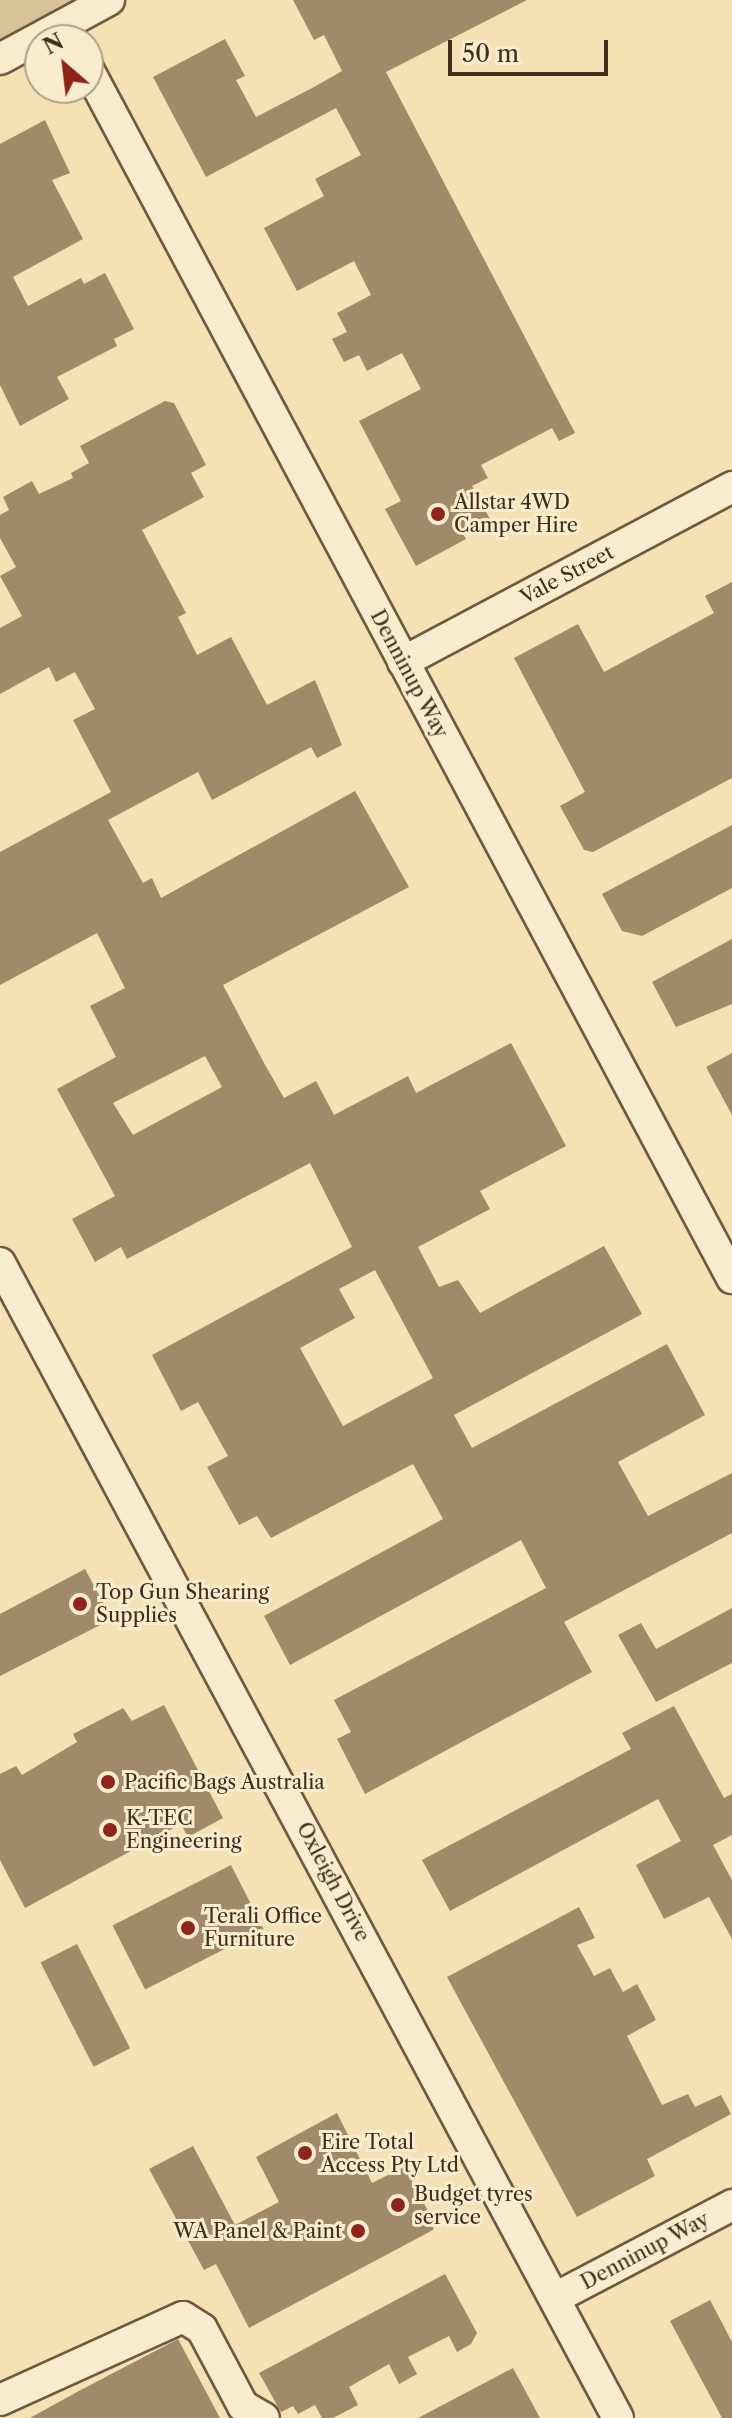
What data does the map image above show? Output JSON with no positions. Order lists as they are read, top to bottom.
{
  "streets": {
    "street": ["Vale Street", "Denninup Way", "Oxleigh Drive"]
  },
  "crossings": [
    ["Vale Street", "Denninup Way"],
    ["Denninup Way", "Oxleigh Drive"]
  ],
  "places": [
    "Allstar 4WD Camper Hire",
    "Top Gun Shearing Supplies",
    "Pacific Bags Australia",
    "K-TEC Engineering",
    "Terali Office Furniture",
    "Eire Total Access Pty Ltd",
    "Budget tyres service",
    "WA Panel & Paint"
  ],
  "scale_bar": "50 m",
  "north": "top left"
}
